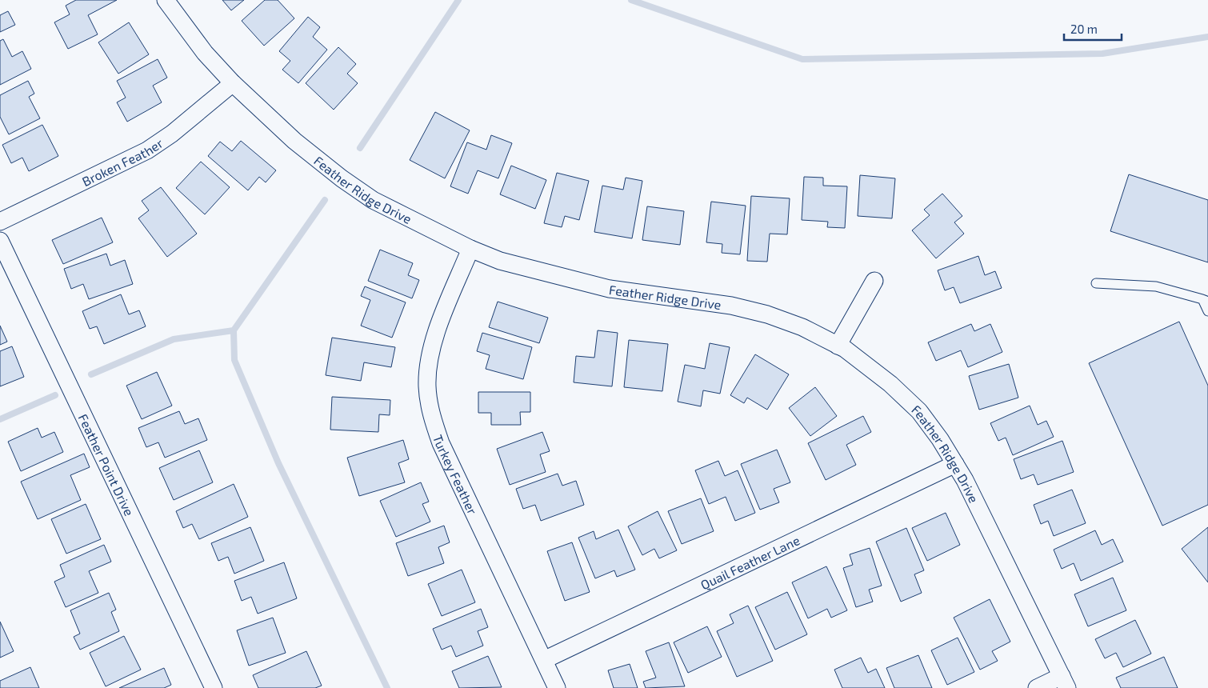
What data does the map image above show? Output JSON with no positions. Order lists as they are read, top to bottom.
{
  "streets": {
    "street": [
      "Broken Feather",
      "Feather Ridge Drive",
      "Feather Point Drive",
      "Turkey Feather",
      "Quail Feather Lane"
    ]
  },
  "crossings": [
    ["Broken Feather", "Feather Ridge Drive"],
    ["Feather Ridge Drive", "Turkey Feather"],
    ["Feather Ridge Drive", "Quail Feather Lane"],
    ["Turkey Feather", "Quail Feather Lane"]
  ],
  "scale_bar": "20 m"
}
